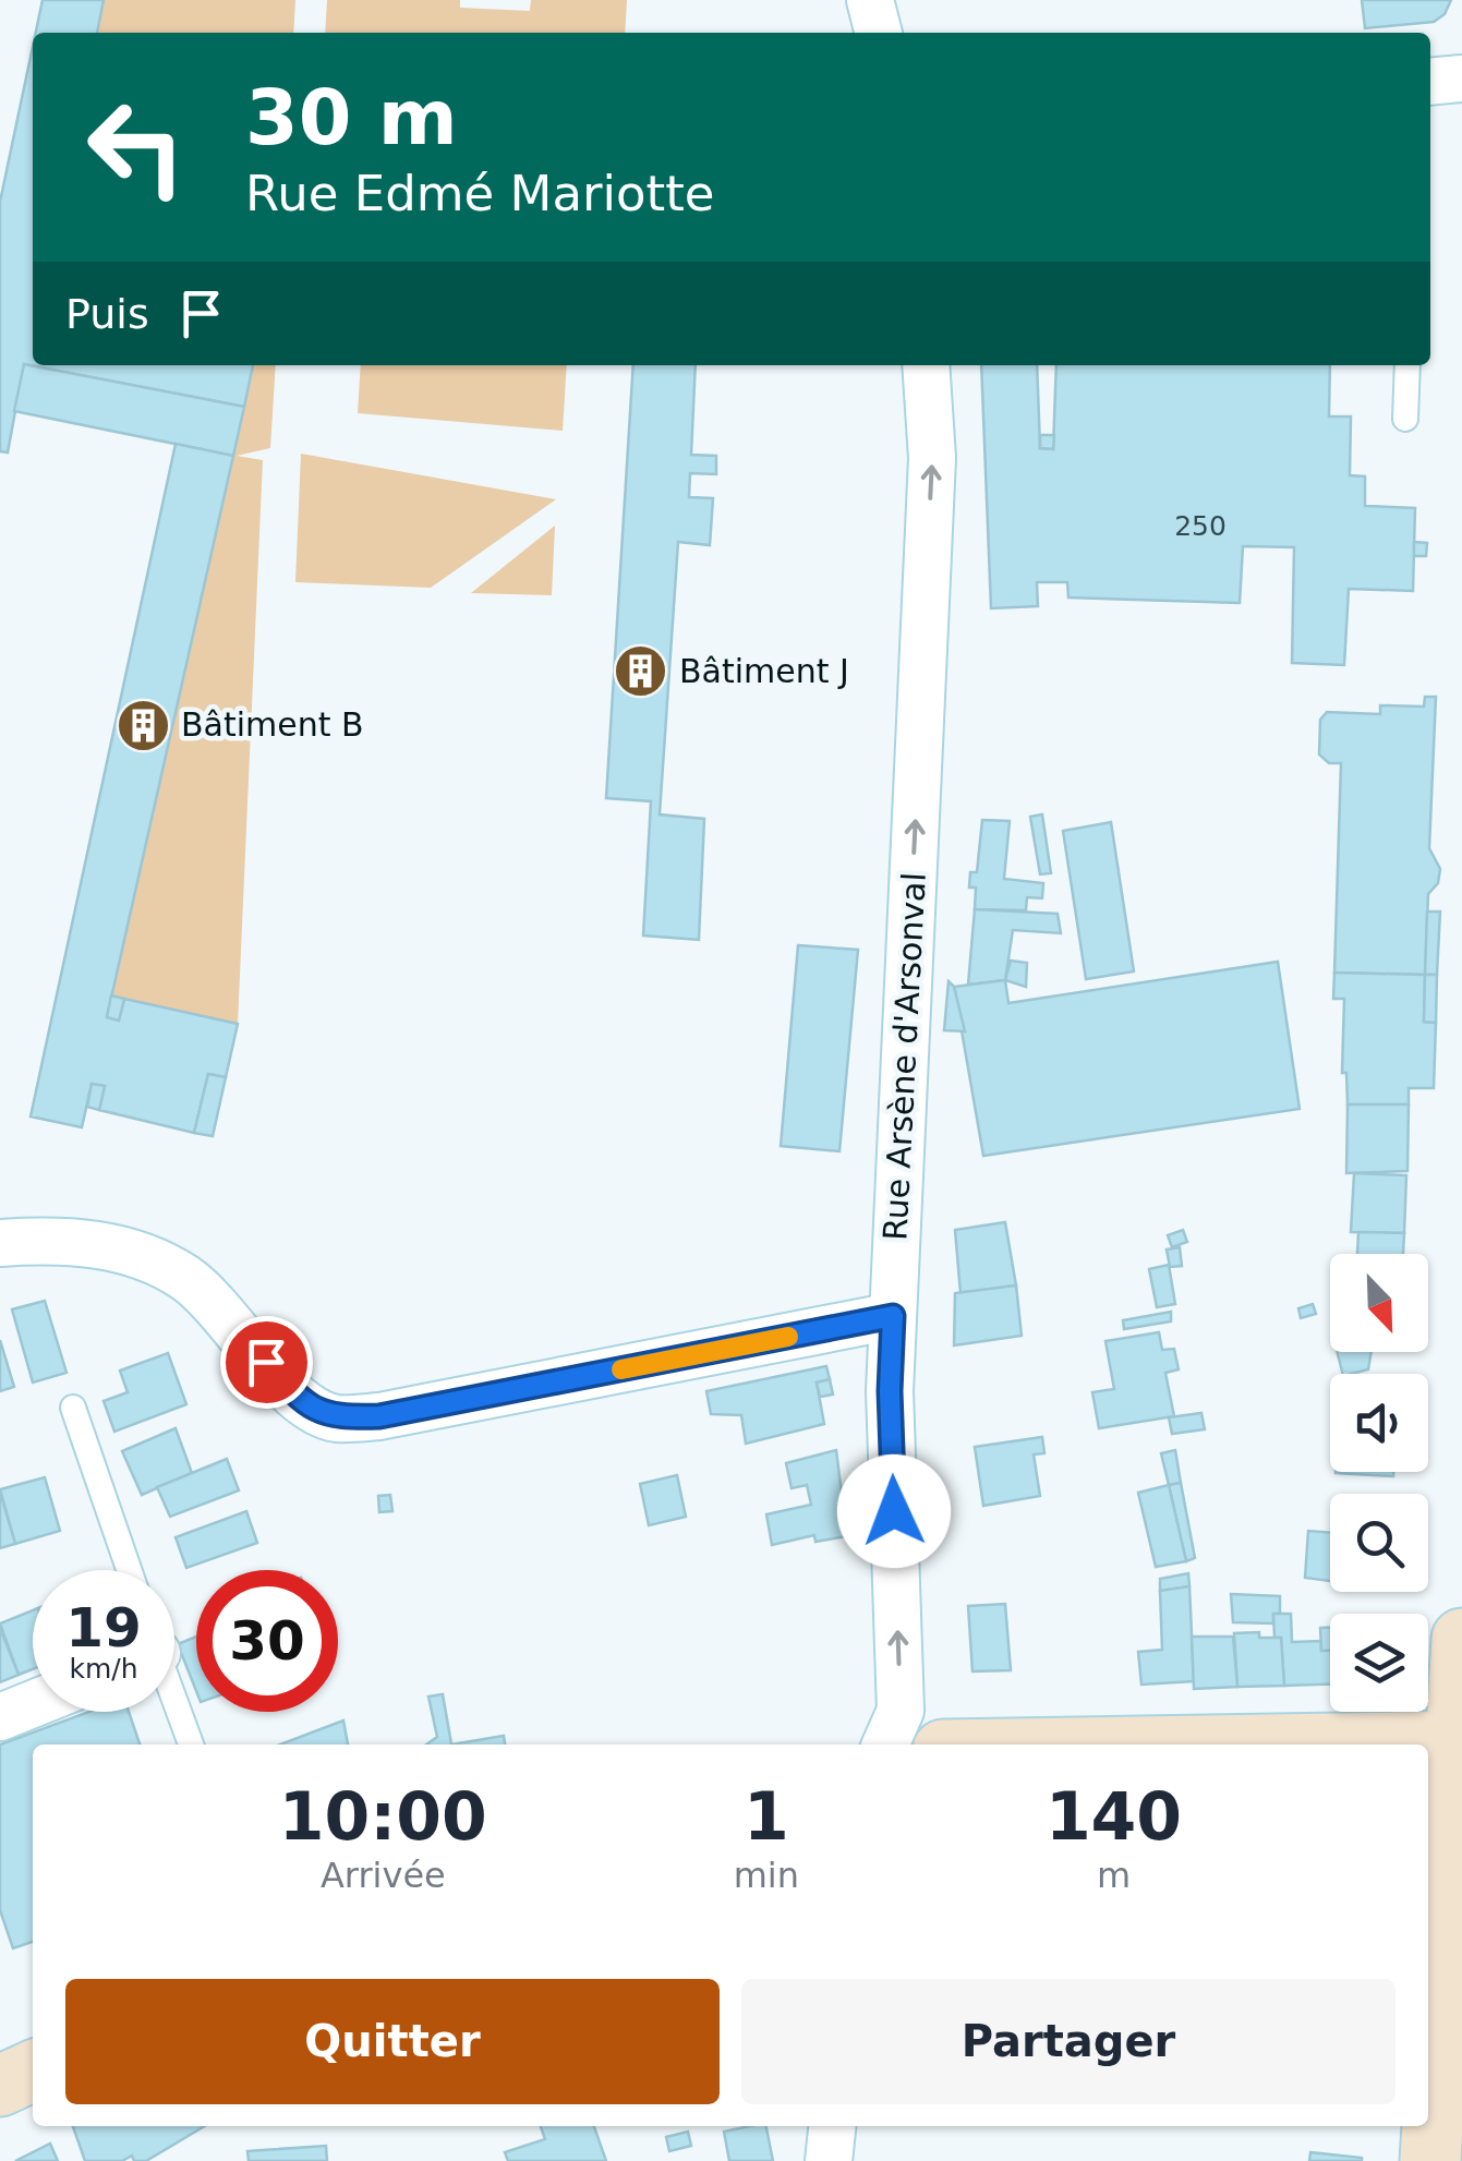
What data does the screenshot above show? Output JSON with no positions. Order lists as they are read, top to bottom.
{
  "streets": {
    "street": ["Rue Arsène d'Arsonval"]
  },
  "one_way": ["Rue Arsène d'Arsonval"],
  "places": {
    "building": ["Bâtiment J", "Bâtiment B"]
  },
  "house_numbers": ["250"],
  "north": "bottom right",
  "page": {
    "turn": ["30 m", "Rue Edmé Mariotte"],
    "then": "Puis",
    "speed": "19 km/h",
    "limit": "30",
    "eta": [
      "10:00",
      "Arrivée",
      "1",
      "min",
      "140",
      "m"
    ],
    "buttons": ["Quitter", "Partager"]
  }
}
